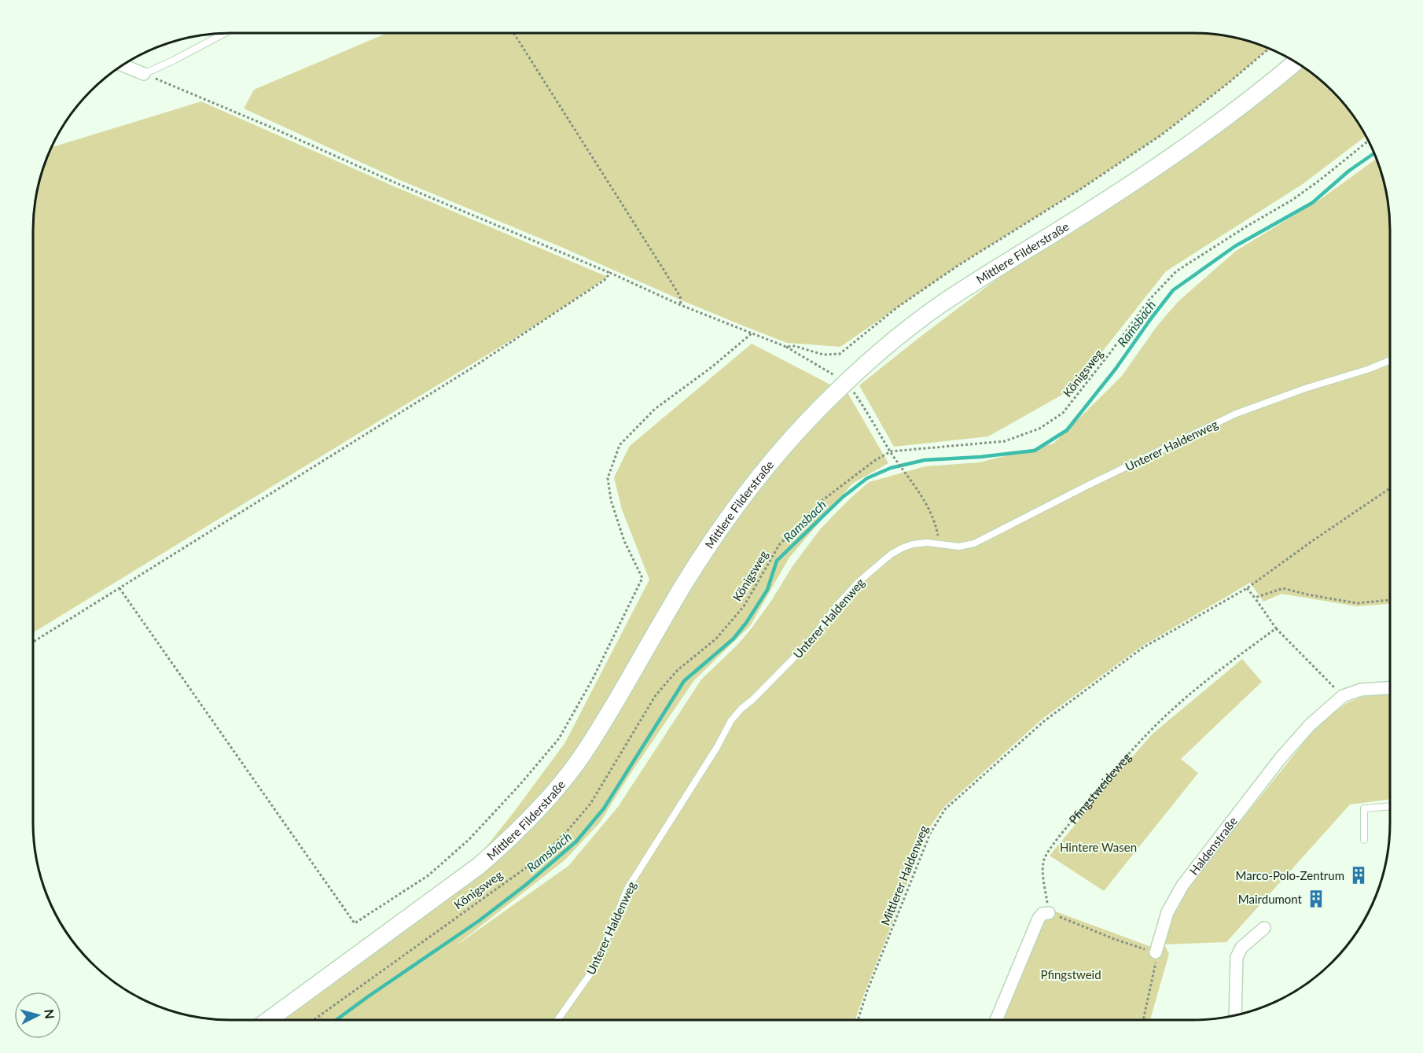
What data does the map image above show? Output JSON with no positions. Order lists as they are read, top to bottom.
{
  "streets": {
    "main road": ["Mittlere Filderstraße"],
    "street": ["Haldenstraße"],
    "lane": ["Unterer Haldenweg"],
    "path": ["Königsweg", "Pfingstweideweg", "Mittlerer Haldenweg"]
  },
  "water": ["Ramsbach"],
  "parks": ["Hintere Wasen", "Pfingstweid"],
  "places": {
    "building": ["Marco-Polo-Zentrum", "Mairdumont"]
  },
  "north": "right"
}
